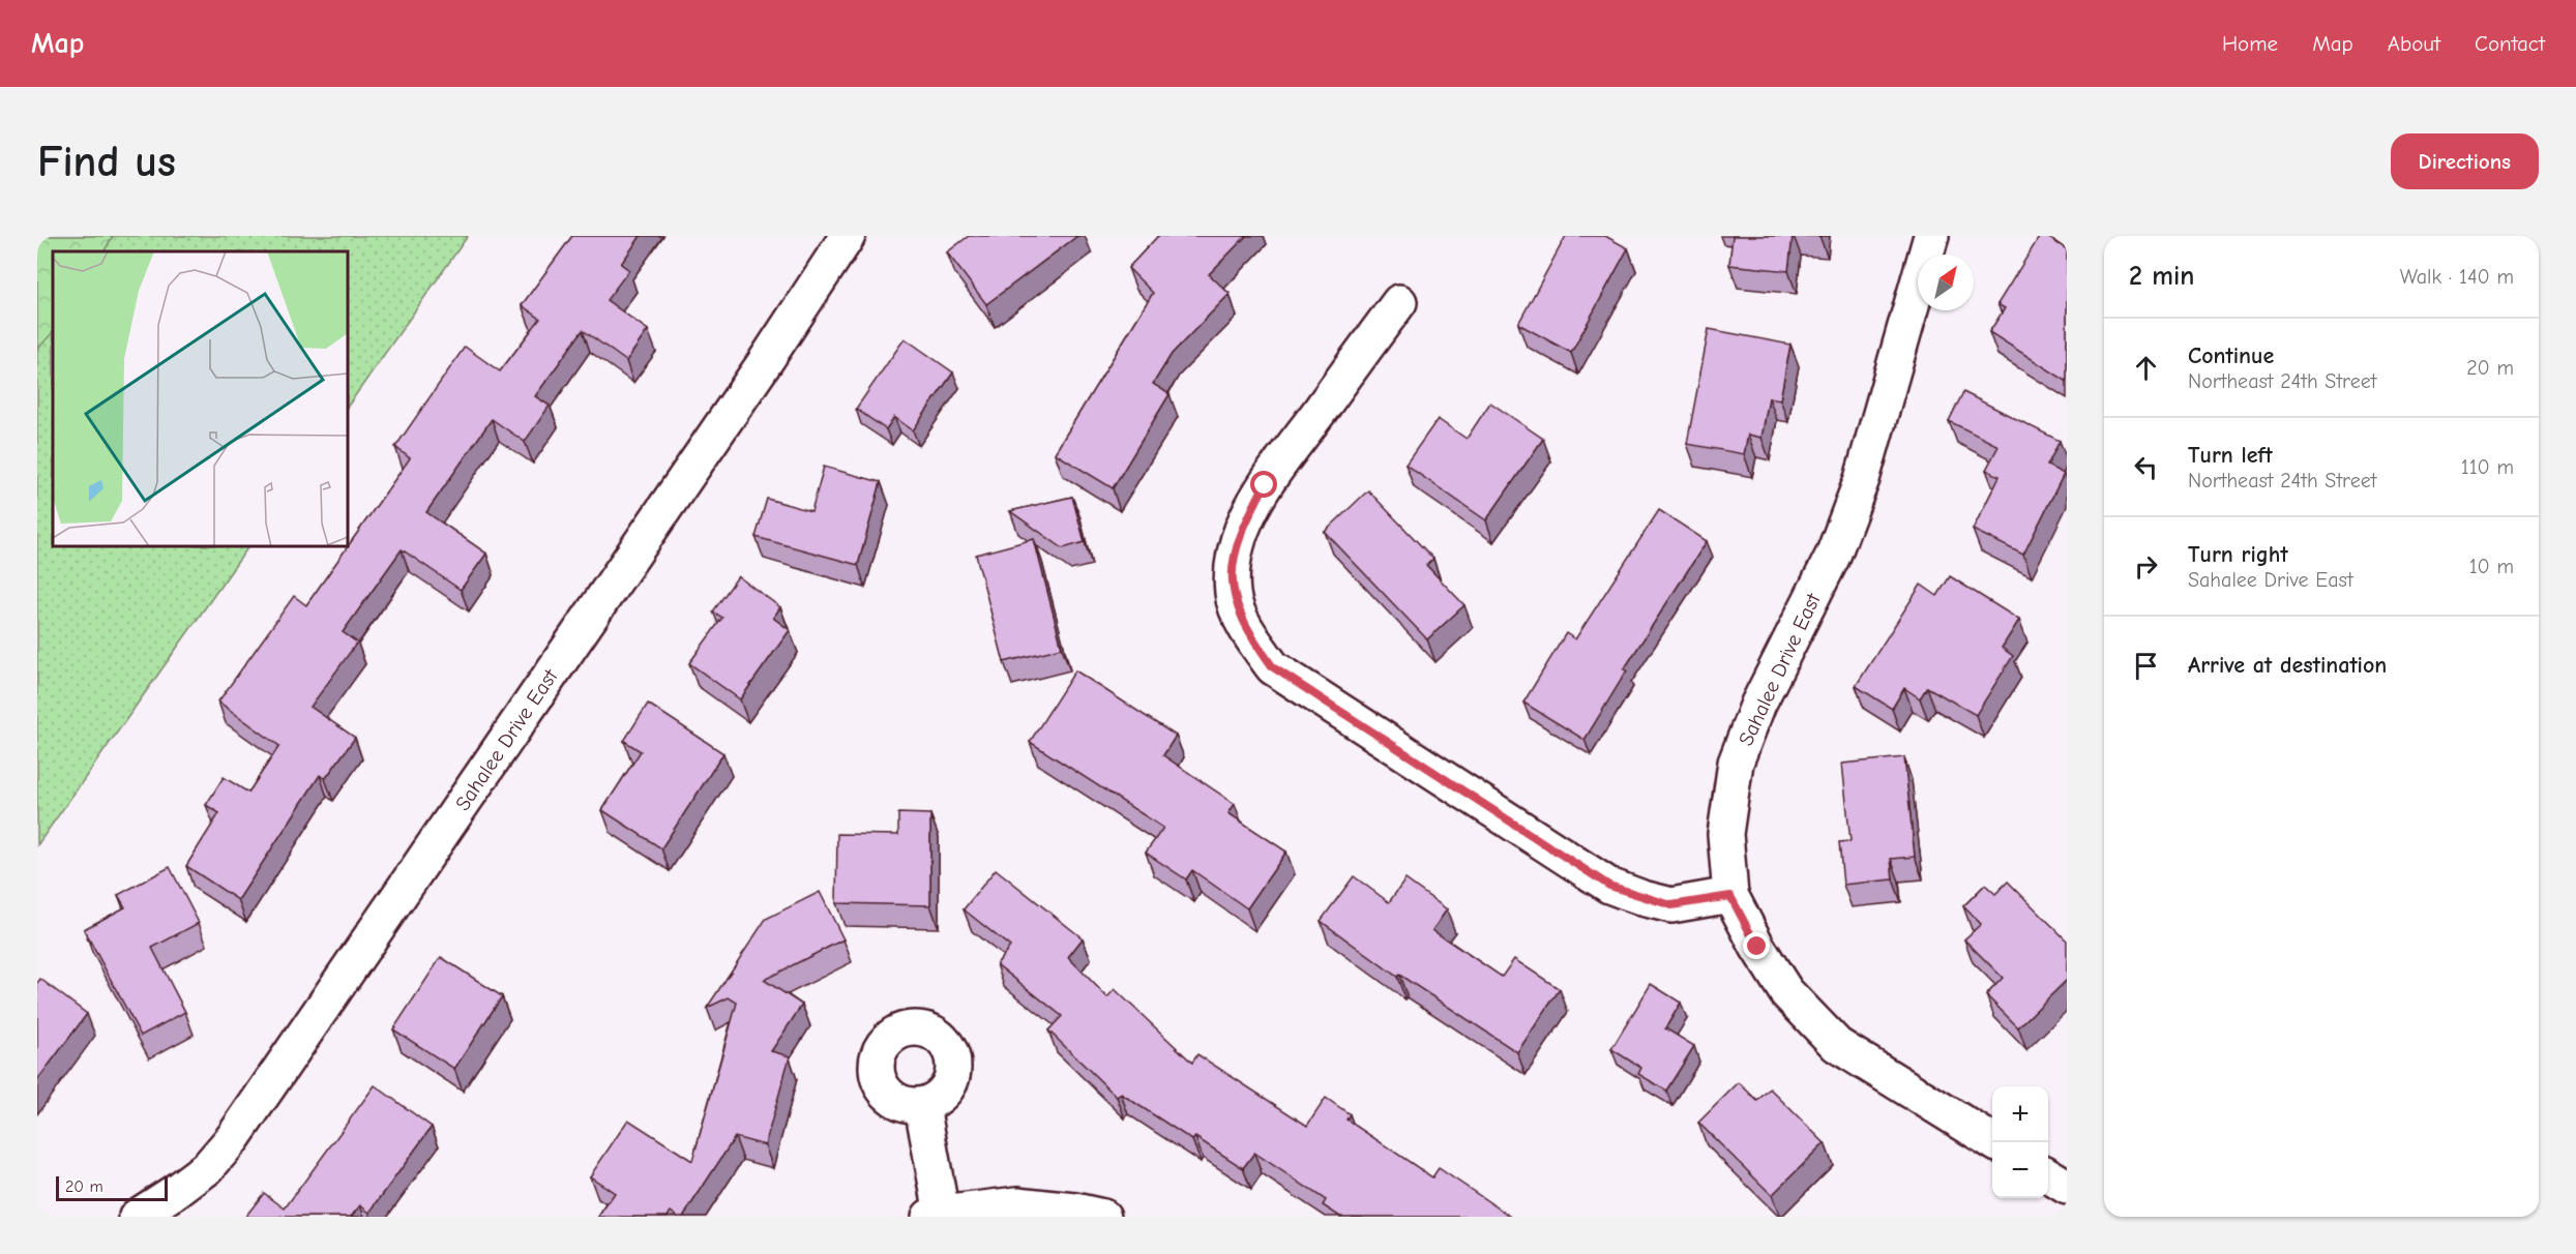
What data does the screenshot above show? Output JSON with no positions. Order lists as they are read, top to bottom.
{
  "streets": {
    "street": ["Sahalee Drive East"]
  },
  "scale_bar": "20 m",
  "north": "top right",
  "page": {
    "header": "Map",
    "nav": [
      "Home",
      "Map",
      "About",
      "Contact"
    ],
    "buttons": "Directions",
    "title": "Find us",
    "heading": ["2 min", "Walk · 140 m"],
    "list": [
      ["Continue", "Northeast 24th Street", "20 m"],
      ["Turn left", "Northeast 24th Street", "110 m"],
      ["Turn right", "Sahalee Drive East", "10 m"],
      "Arrive at destination"
    ],
    "map_buttons": ["+", "−"],
    "scale": "20 m"
  }
}
